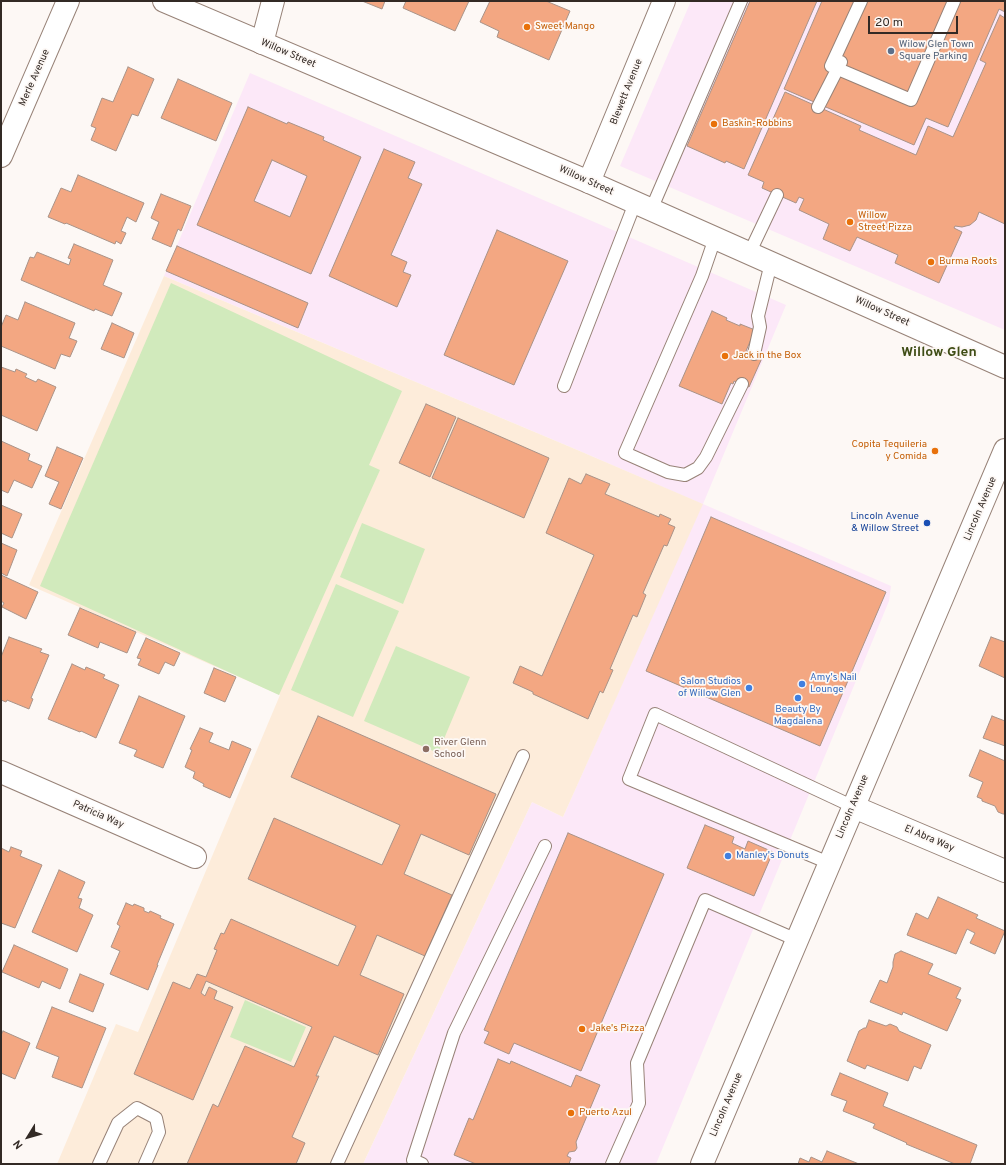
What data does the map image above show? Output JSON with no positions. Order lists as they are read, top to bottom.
{
  "streets": {
    "main road": [
      "Willow Street",
      "Merle Avenue",
      "Blewett Avenue",
      "Lincoln Avenue",
      "Patricia Way",
      "El Abra Way"
    ]
  },
  "crossings": [
    ["Willow Street", "Blewett Avenue"],
    ["Lincoln Avenue", "El Abra Way"]
  ],
  "districts": ["Willow Glen"],
  "places": [
    "Sweet Mango",
    "Wilow Glen Town Square Parking",
    "Baskin-Robbins",
    "Willow Street Pizza",
    "Burma Roots",
    "Jack in the Box",
    "Copita Tequileria y Comida",
    "Lincoln Avenue & Willow Street",
    "Amy's Nail Lounge",
    "Salon Studios of Willow Glen",
    "Beauty By Magdalena",
    "River Glenn School",
    "Manley's Donuts",
    "Jake's Pizza",
    "Puerto Azul"
  ],
  "scale_bar": "20 m",
  "north": "bottom left"
}
